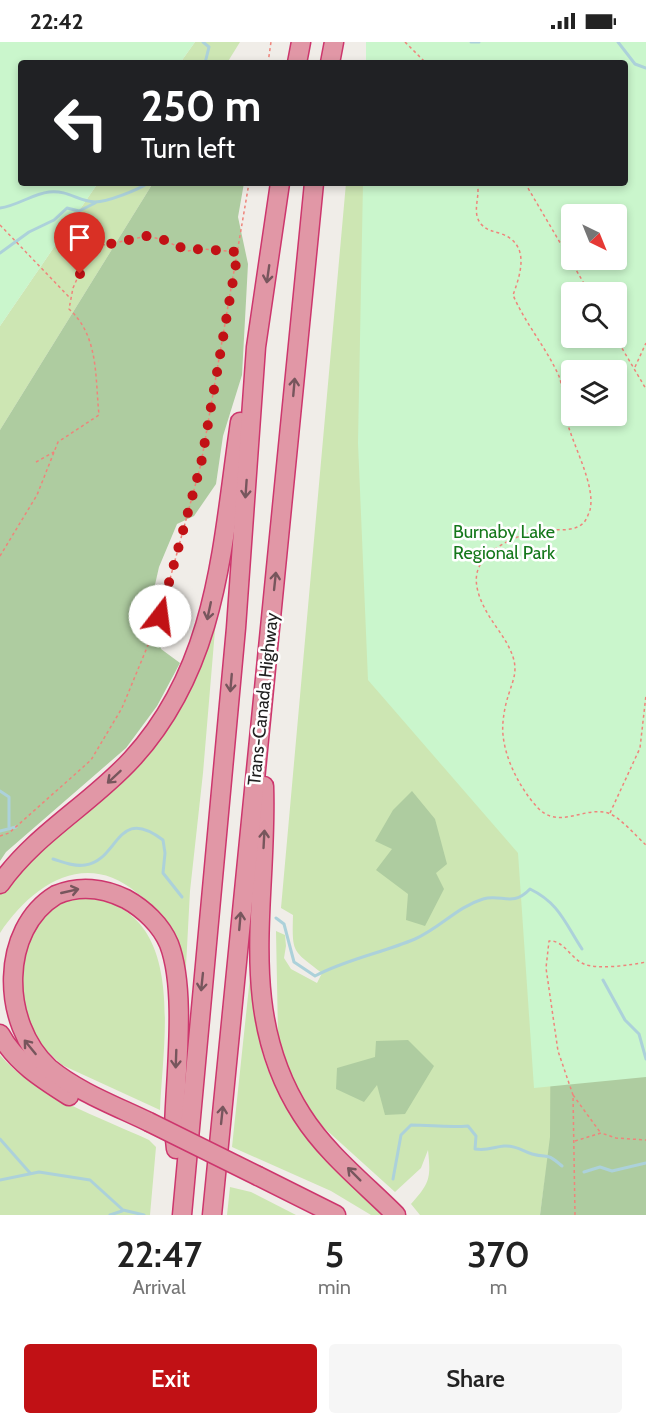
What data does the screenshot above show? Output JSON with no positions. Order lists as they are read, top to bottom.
{
  "streets": {
    "highway": ["Trans-Canada Highway"]
  },
  "parks": ["Burnaby Lake Regional Park"],
  "north": "bottom right",
  "page": {
    "status": "22:42",
    "turn": ["250 m", "Turn left"],
    "eta": [
      "22:47",
      "Arrival",
      "5",
      "min",
      "370",
      "m"
    ],
    "buttons": ["Exit", "Share"]
  }
}
